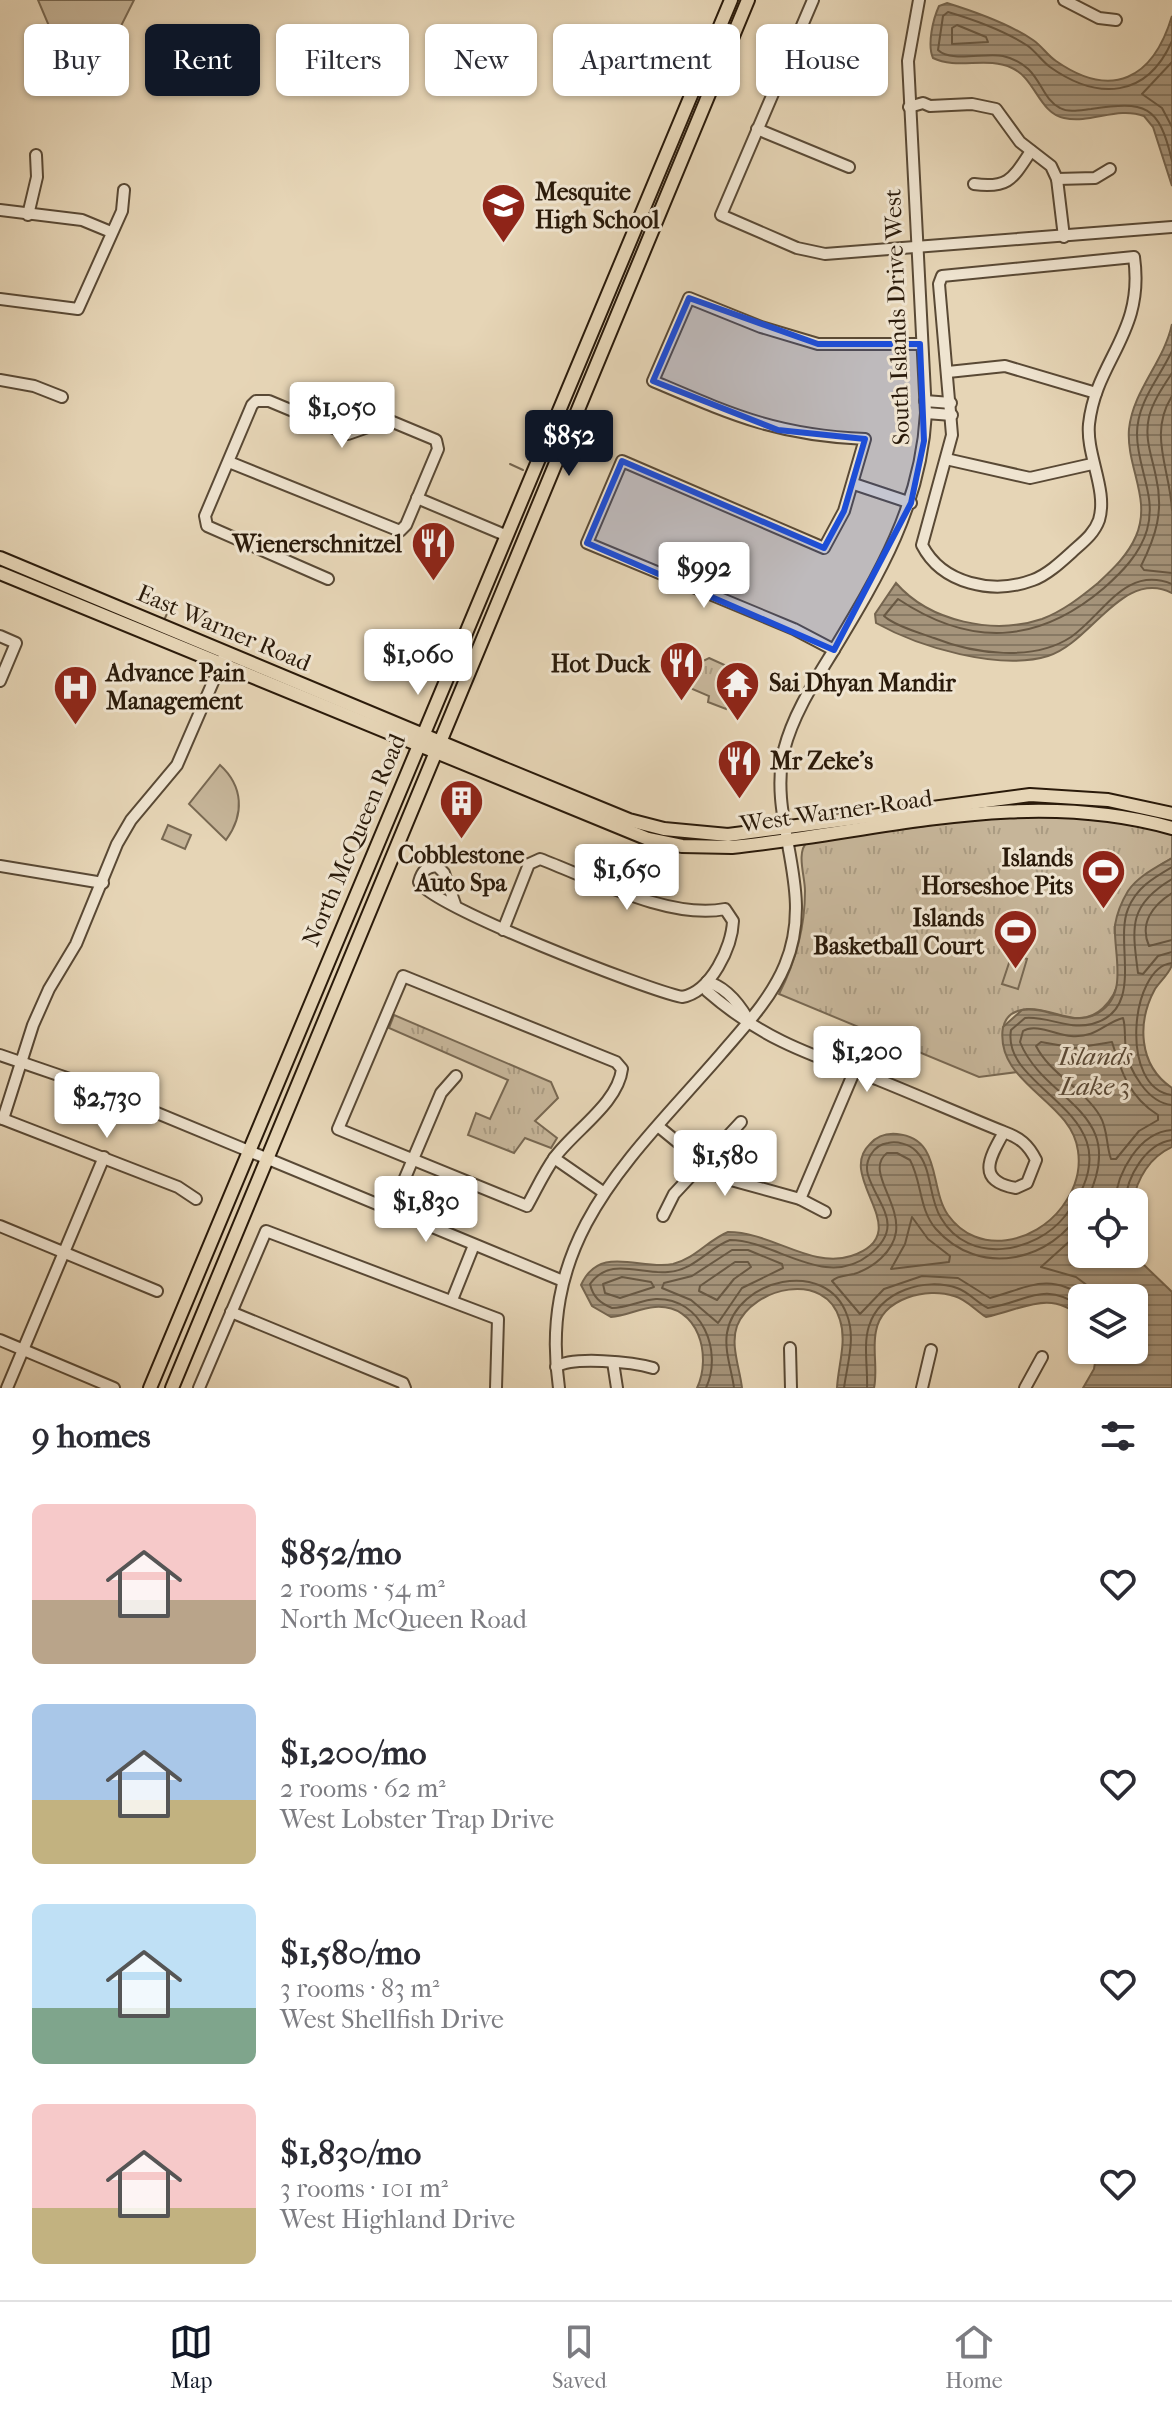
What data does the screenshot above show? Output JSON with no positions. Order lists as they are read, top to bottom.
{
  "streets": {
    "main road": ["East Warner Road", "West Warner Road", "North McQueen Road"],
    "street": ["South Islands Drive West"]
  },
  "crossings": [
    ["South Islands Drive West", "West Warner Road"],
    ["East Warner Road", "West Warner Road"],
    ["East Warner Road", "North McQueen Road"],
    ["West Warner Road", "North McQueen Road"]
  ],
  "water": ["Islands Lake 3"],
  "places": {
    "school or university": ["Mesquite High School"],
    "restaurant": ["Wienerschnitzel", "Hot Duck", "Mr Zeke's"],
    "temple": ["Sai Dhyan Mandir"],
    "hospital": ["Advance Pain Management"],
    "building": ["Cobblestone Auto Spa"],
    "sports": ["Islands Horseshoe Pits", "Islands Basketball Court"]
  },
  "page": {
    "chip": [
      "Buy",
      "Rent",
      "Filters",
      "New",
      "Apartment",
      "House"
    ],
    "price": [
      "$1,050",
      "$852",
      "$992",
      "$1,060",
      "$1,650",
      "$1,200",
      "$2,730",
      "$1,580",
      "$1,830"
    ],
    "heading": "9 homes",
    "list": [
      {
        "name": "$852/mo",
        "note": "2 rooms · 54 m² · North McQueen Road"
      },
      {
        "name": "$1,200/mo",
        "note": "2 rooms · 62 m² · West Lobster Trap Drive"
      },
      {
        "name": "$1,580/mo",
        "note": "3 rooms · 83 m² · West Shellfish Drive"
      },
      {
        "name": "$1,830/mo",
        "note": "3 rooms · 101 m² · West Highland Drive"
      }
    ],
    "tabs": ["Map", "Saved", "Home"]
  }
}
